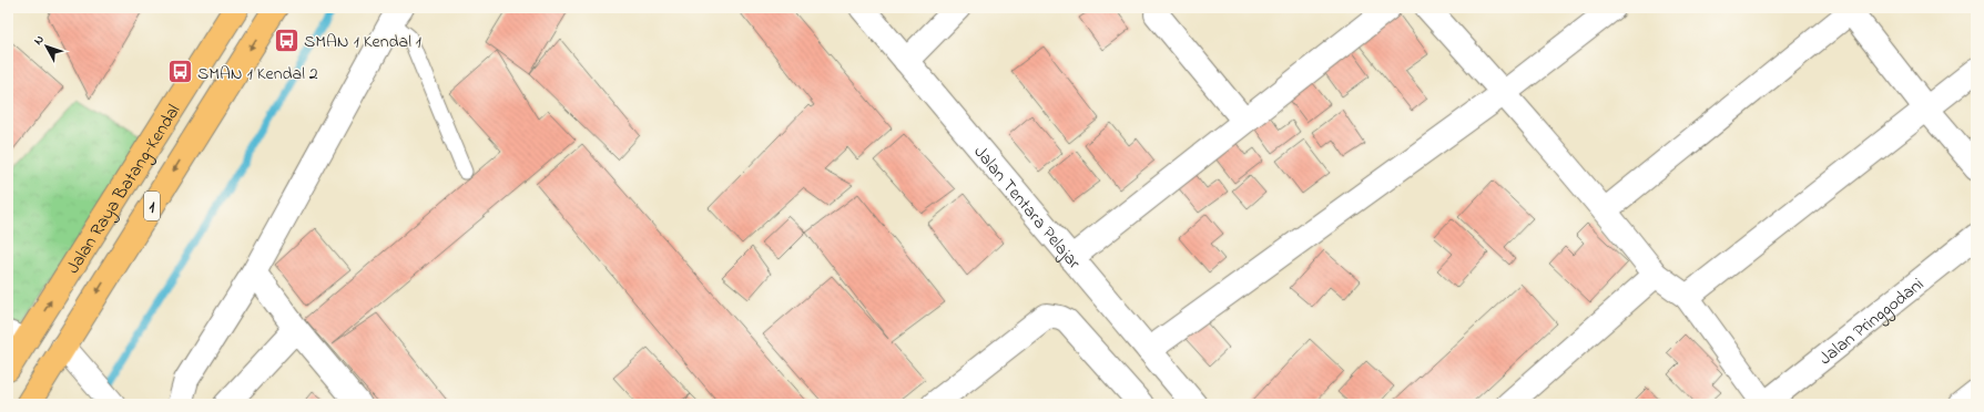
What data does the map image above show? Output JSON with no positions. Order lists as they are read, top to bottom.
{
  "streets": {
    "highway": ["Jalan Raya Batang-Kendal", "1"],
    "street": ["Jalan Tentara Pelajar", "Jalan Pringgodani"]
  },
  "places": {
    "bus stop": ["SMAN 1 Kendal 1", "SMAN 1 Kendal 2"]
  },
  "north": "top left"
}
